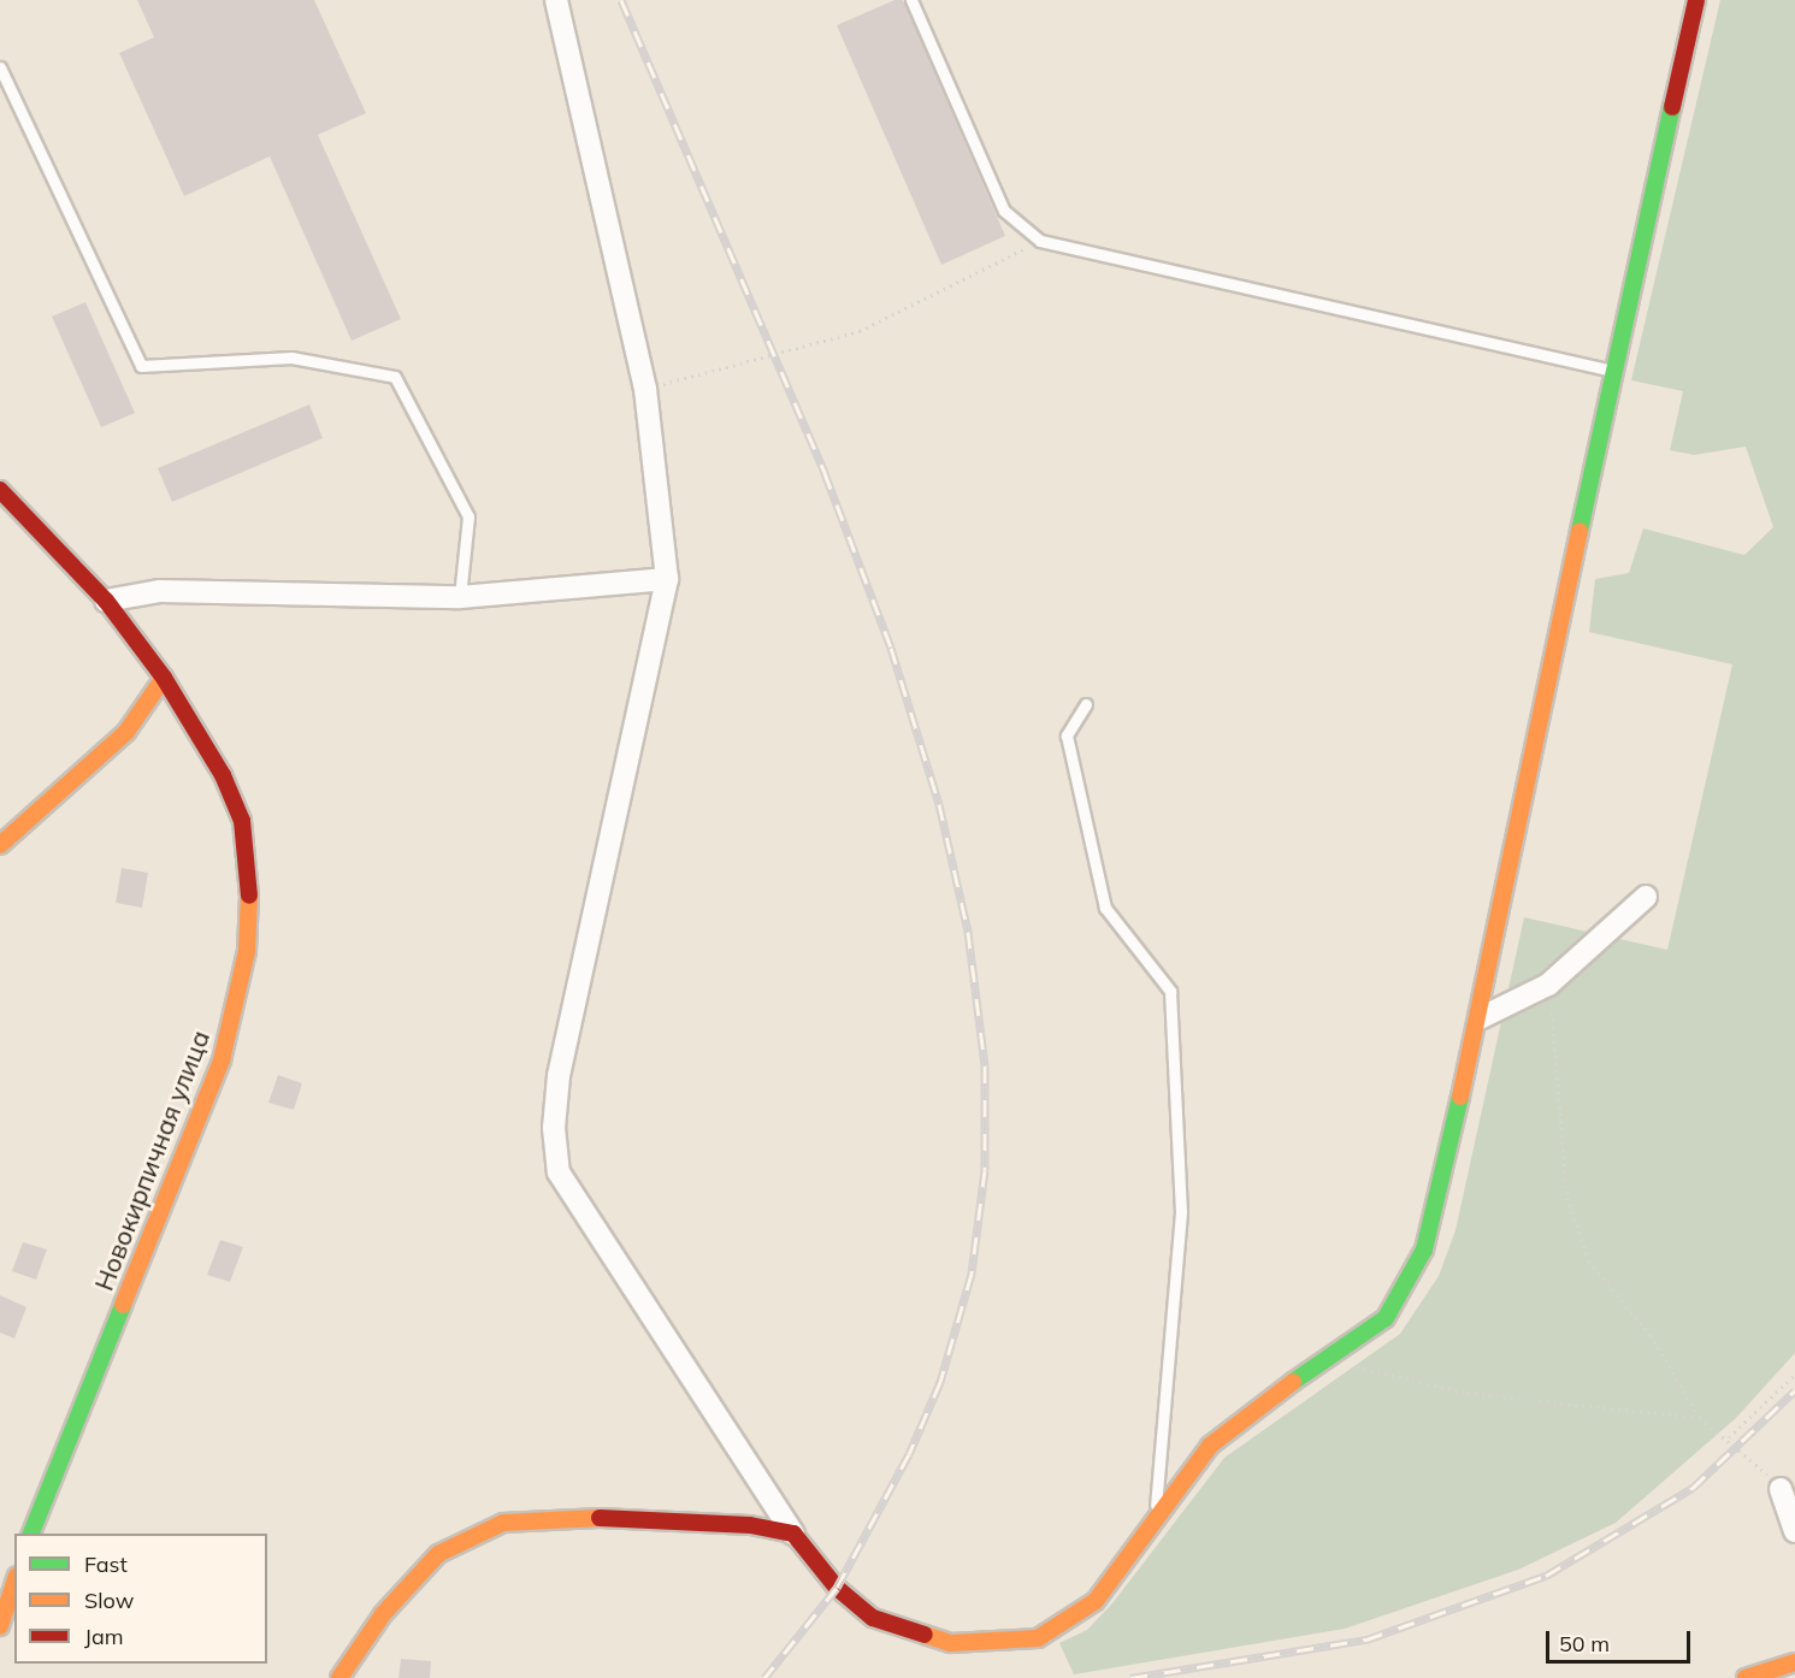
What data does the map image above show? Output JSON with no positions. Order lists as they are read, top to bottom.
{
  "streets": {
    "street": ["Новокирпичная улица"]
  },
  "legend": ["Fast", "Slow", "Jam"],
  "scale_bar": "50 m"
}
